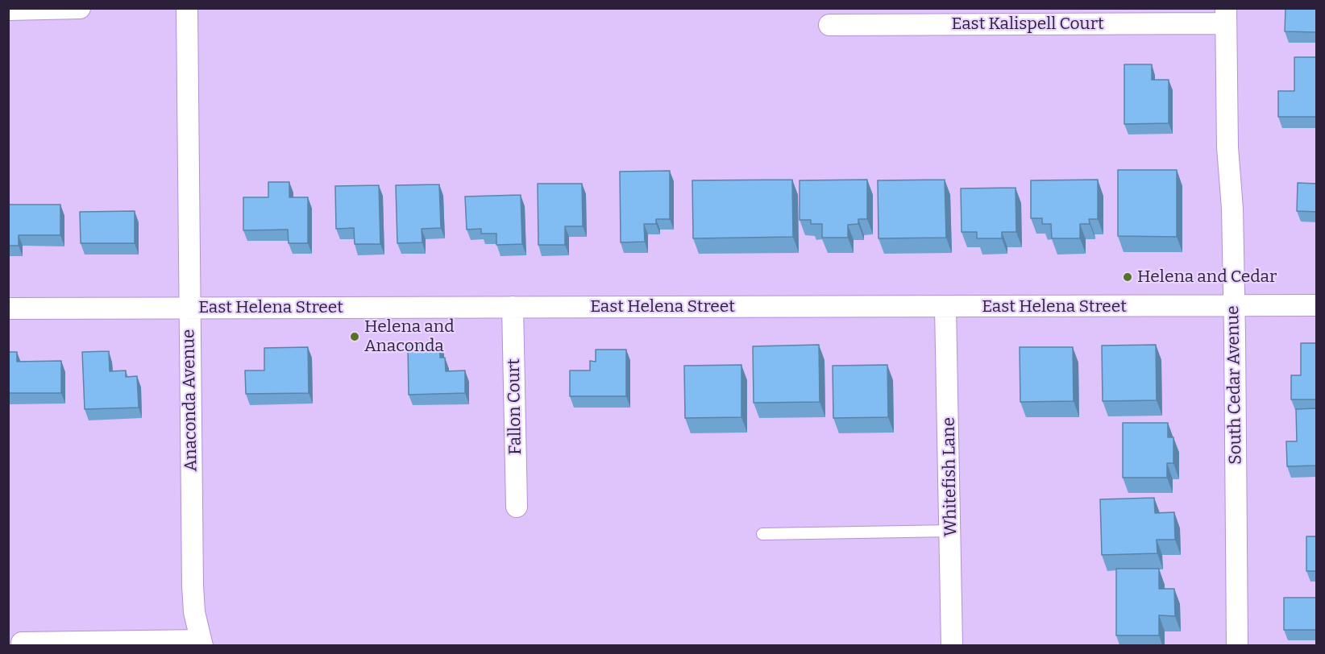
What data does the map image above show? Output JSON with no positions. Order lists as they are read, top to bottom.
{
  "streets": {
    "street": [
      "East Kalispell Court",
      "East Helena Street",
      "South Cedar Avenue",
      "Anaconda Avenue",
      "Fallon Court",
      "Whitefish Lane"
    ]
  },
  "crossings": [
    ["East Kalispell Court", "South Cedar Avenue"],
    ["East Helena Street", "South Cedar Avenue"],
    ["East Helena Street", "Anaconda Avenue"],
    ["East Helena Street", "Fallon Court"],
    ["East Helena Street", "Whitefish Lane"]
  ],
  "places": ["Helena and Cedar", "Helena and Anaconda"]
}
